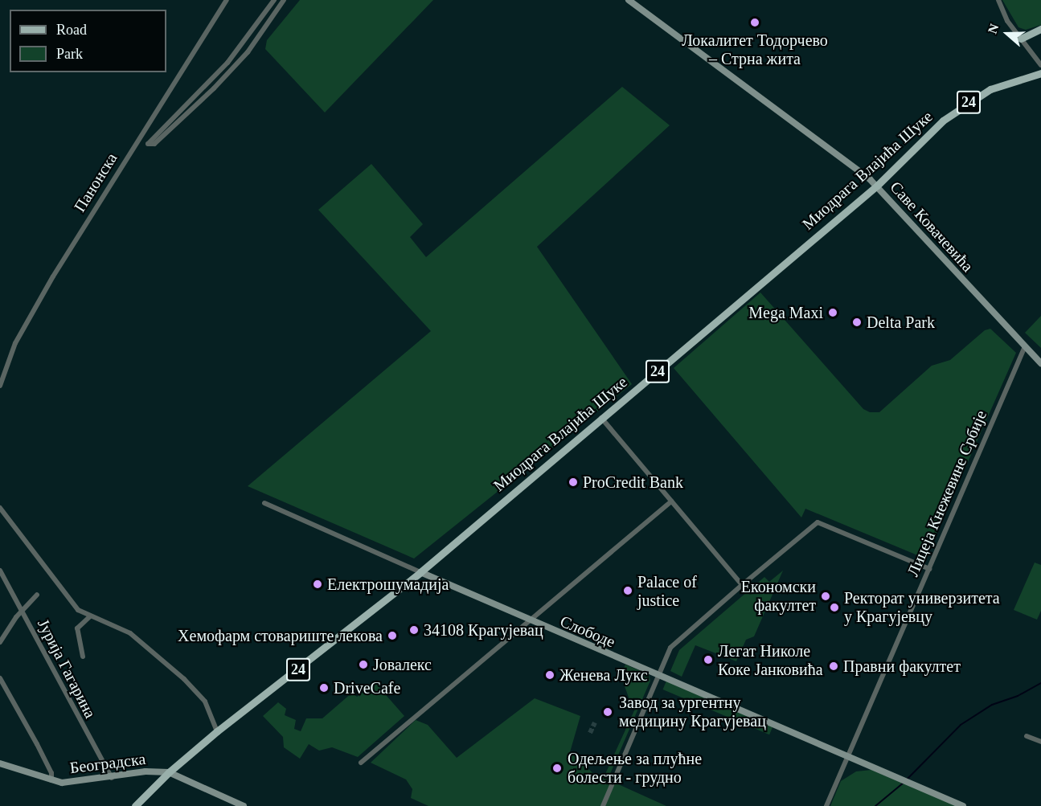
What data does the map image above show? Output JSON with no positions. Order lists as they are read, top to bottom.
{
  "streets": {
    "main road": ["24", "Миодрага Влајића Шуке"],
    "street": [
      "Панонска",
      "Саве Ковачевића",
      "Лицеја Кнежевине Србије",
      "Слободе",
      "Јурија Гагарина",
      "Београдска"
    ]
  },
  "crossings": [
    ["24", "Миодрага Влајића Шуке"],
    ["24", "Београдска"],
    ["Миодрага Влајића Шуке", "Саве Ковачевића"],
    ["Миодрага Влајића Шуке", "Слободе"],
    ["Миодрага Влајића Шуке", "Београдска"],
    ["Саве Ковачевића", "Лицеја Кнежевине Србије"],
    ["Лицеја Кнежевине Србије", "Слободе"],
    ["Јурија Гагарина", "Београдска"]
  ],
  "places": [
    "Локалитет Тодорчево – Стрна жита",
    "Mega Maxi",
    "Delta Park",
    "ProCredit Bank",
    "Електрошумадија",
    "Palace of justice",
    "Економски факултет",
    "Ректорат универзитета у Крагујевцу",
    "34108 Крагујевац",
    "Хемофарм стовариште лекова",
    "Легат Николе Коке Јанковића",
    "Јовалекс",
    "Правни факултет",
    "Женева Лукс",
    "DriveCafe",
    "Завод за ургентну медицину Крагујевац",
    "Одељење за плућне болести - грудно"
  ],
  "legend": ["Road", "Park"],
  "north": "left"
}
